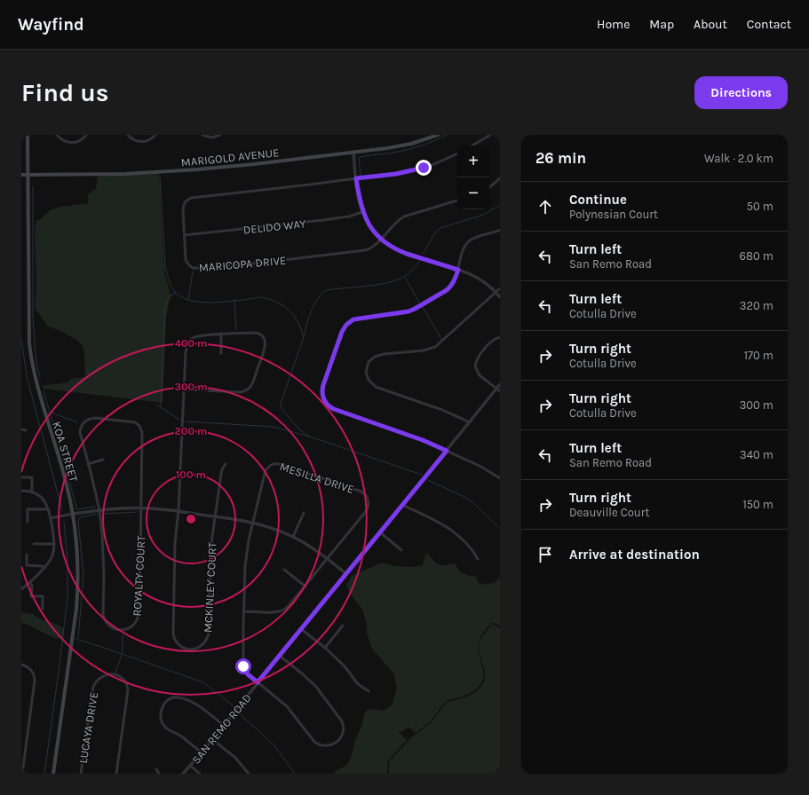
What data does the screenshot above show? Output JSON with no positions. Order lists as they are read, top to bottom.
{
  "streets": {
    "main road": ["MARIGOLD AVENUE", "KOA STREET"],
    "street": [
      "DELIDO WAY",
      "MARICOPA DRIVE",
      "MESILLA DRIVE",
      "ROYALTY COURT",
      "MCKINLEY COURT",
      "LUCAYA DRIVE",
      "SAN REMO ROAD"
    ]
  },
  "crossings": [
    ["MARIGOLD AVENUE", "KOA STREET"],
    ["DELIDO WAY", "MARICOPA DRIVE"]
  ],
  "page": {
    "header": "Wayfind",
    "nav": [
      "Home",
      "Map",
      "About",
      "Contact"
    ],
    "buttons": "Directions",
    "title": "Find us",
    "heading": ["26 min", "Walk · 2.0 km"],
    "map_buttons": ["+", "−"],
    "list": [
      ["Continue", "Polynesian Court", "50 m"],
      ["Turn left", "San Remo Road", "680 m"],
      ["Turn left", "Cotulla Drive", "320 m"],
      ["Turn right", "Cotulla Drive", "170 m"],
      ["Turn right", "Cotulla Drive", "300 m"],
      ["Turn left", "San Remo Road", "340 m"],
      ["Turn right", "Deauville Court", "150 m"],
      "Arrive at destination"
    ]
  },
  "rings": [
    "400 m",
    "300 m",
    "200 m",
    "100 m"
  ]
}
